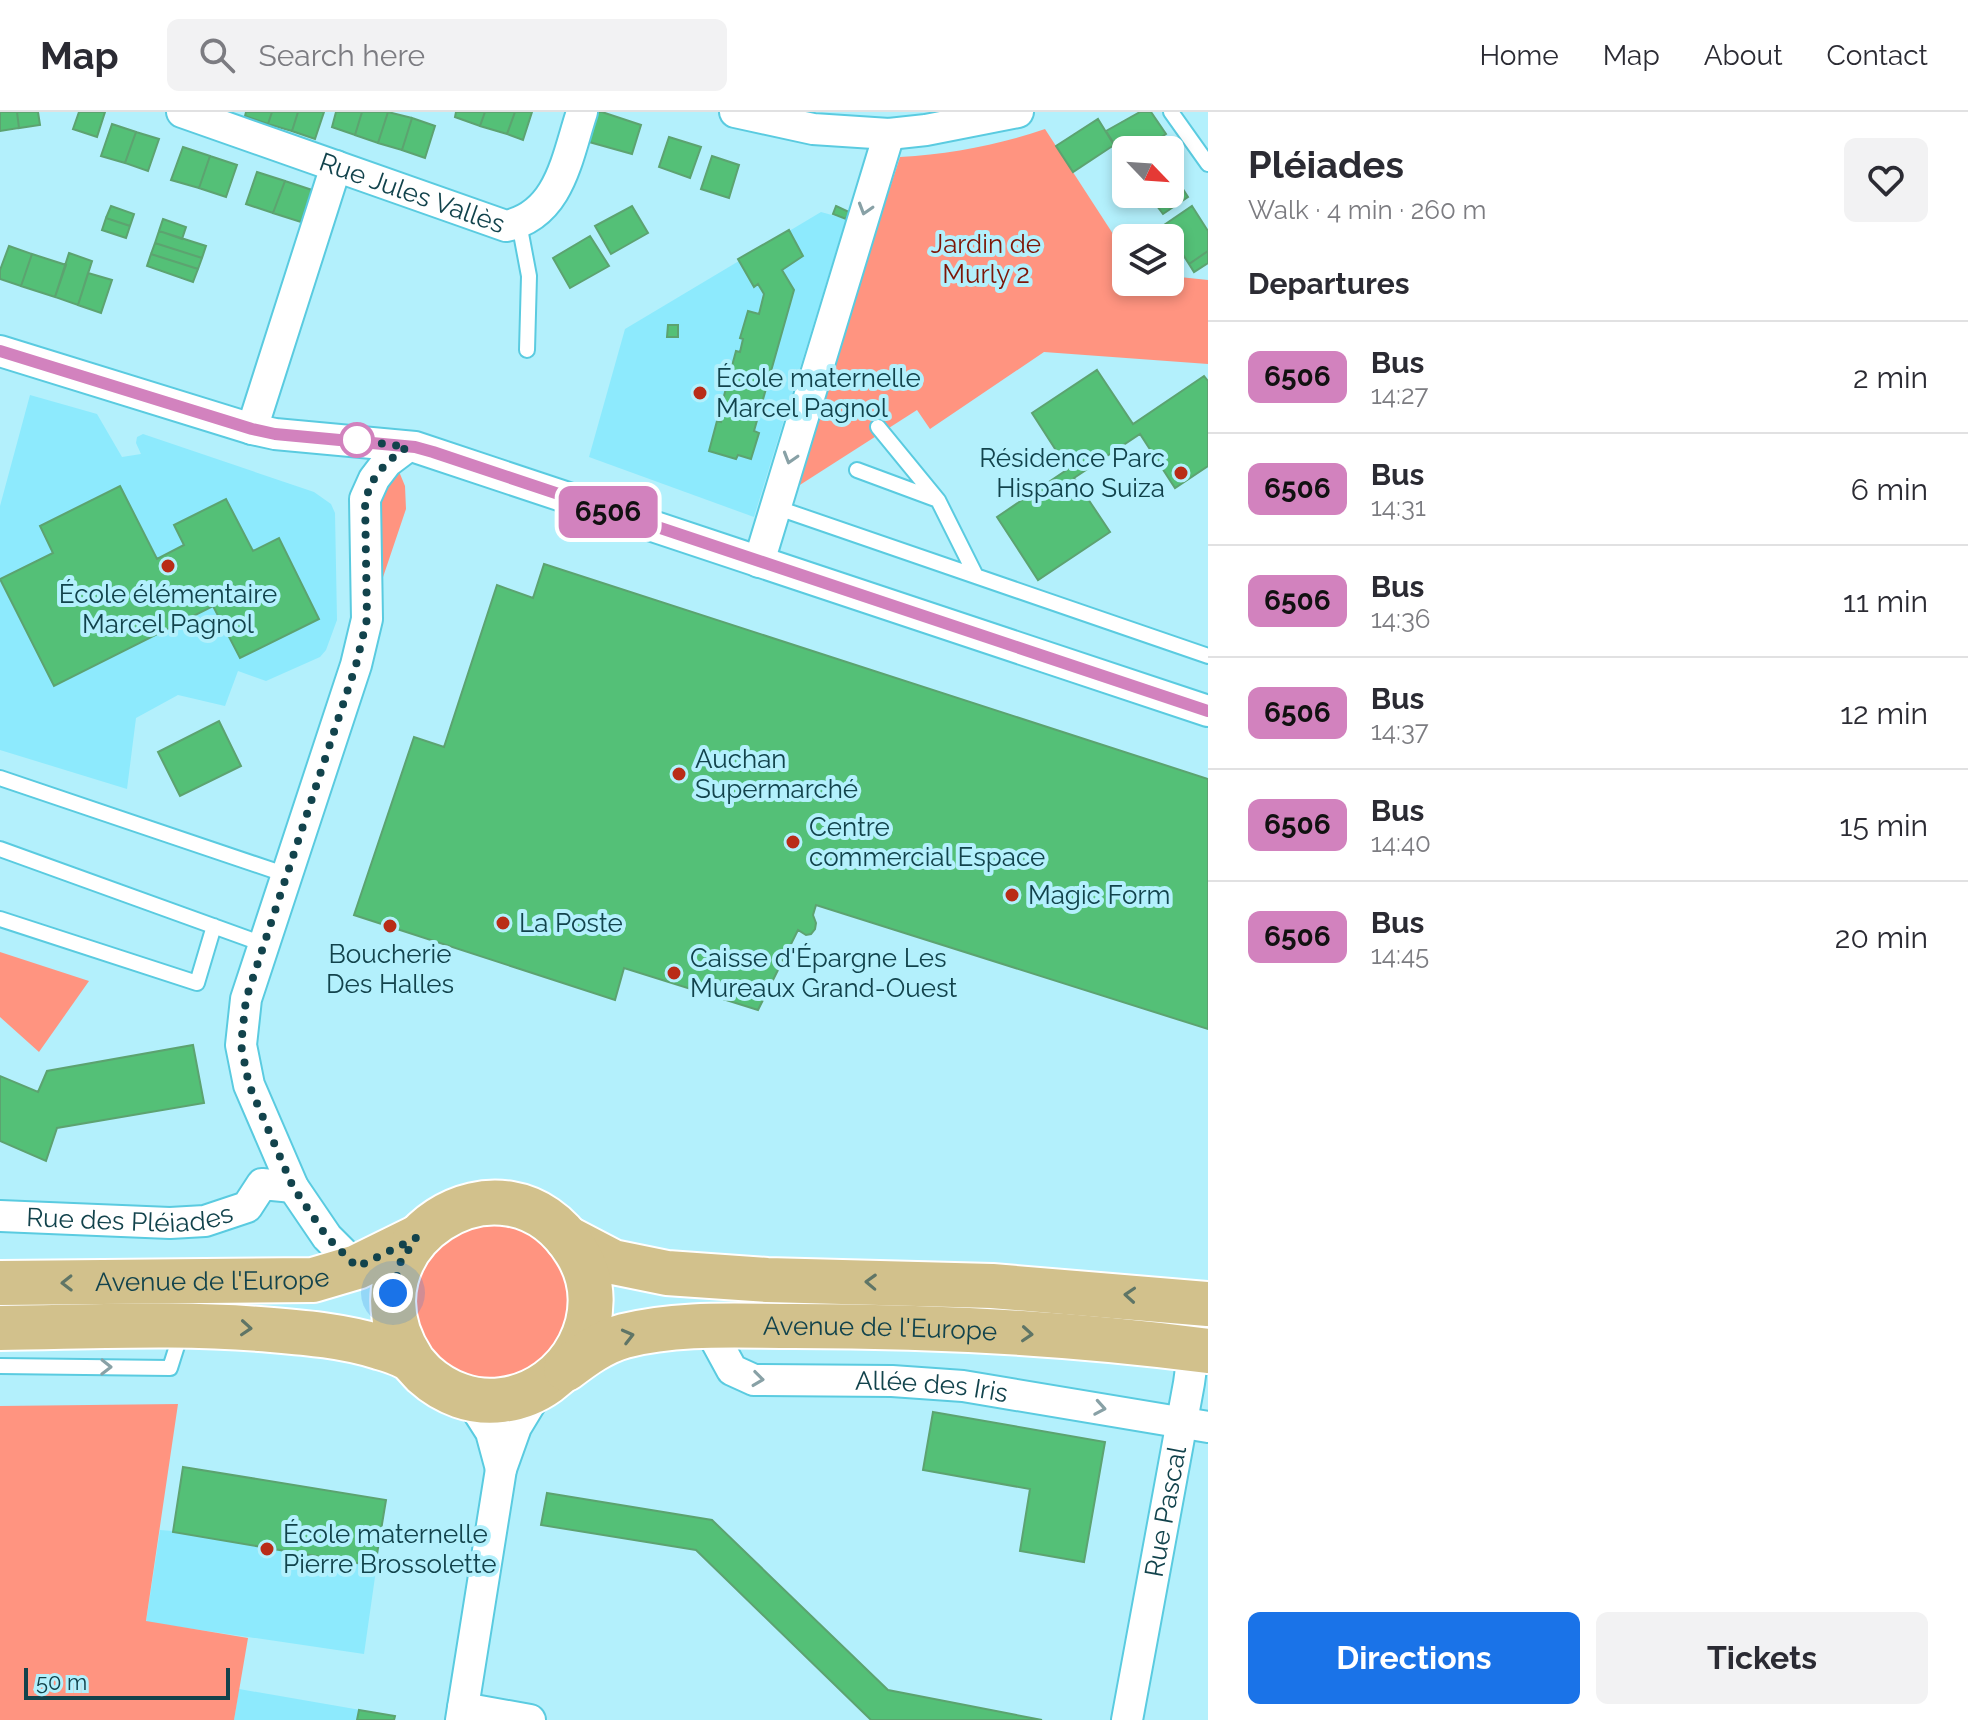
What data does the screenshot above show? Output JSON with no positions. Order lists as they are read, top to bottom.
{
  "streets": {
    "main road": ["Avenue de l'Europe"],
    "street": [
      "Rue Jules Vallès",
      "Rue des Pléiades",
      "Allée des Iris",
      "Rue Pascal"
    ]
  },
  "crossings": [
    ["Avenue de l'Europe", "Allée des Iris"],
    ["Avenue de l'Europe", "Rue Pascal"],
    ["Allée des Iris", "Rue Pascal"]
  ],
  "one_way": ["Allée des Iris"],
  "parks": ["Jardin de Murly 2"],
  "places": [
    "École maternelle Marcel Pagnol",
    "Résidence Parc Hispano Suiza",
    "École élémentaire Marcel Pagnol",
    "Auchan Supermarché",
    "Centre commercial Espace",
    "Magic Form",
    "La Poste",
    "Boucherie Des Halles",
    "Caisse d'Épargne Les Mureaux Grand-Ouest",
    "École maternelle Pierre Brossolette"
  ],
  "lines": ["bus line 6506"],
  "scale_bar": "50 m",
  "north": "bottom right",
  "page": {
    "header": "Map",
    "search": "Search here",
    "nav": [
      "Home",
      "Map",
      "About",
      "Contact"
    ],
    "on_map": "6506",
    "heading": [
      ["Pléiades", "Walk · 4 min · 260 m"],
      "Departures"
    ],
    "list": [
      {
        "mark": "6506",
        "name": "Bus",
        "note": "14:27",
        "value": "2 min"
      },
      {
        "mark": "6506",
        "name": "Bus",
        "note": "14:31",
        "value": "6 min"
      },
      {
        "mark": "6506",
        "name": "Bus",
        "note": "14:36",
        "value": "11 min"
      },
      {
        "mark": "6506",
        "name": "Bus",
        "note": "14:37",
        "value": "12 min"
      },
      {
        "mark": "6506",
        "name": "Bus",
        "note": "14:40",
        "value": "15 min"
      },
      {
        "mark": "6506",
        "name": "Bus",
        "note": "14:45",
        "value": "20 min"
      }
    ],
    "buttons": ["Directions", "Tickets"],
    "scale": "50 m"
  }
}
